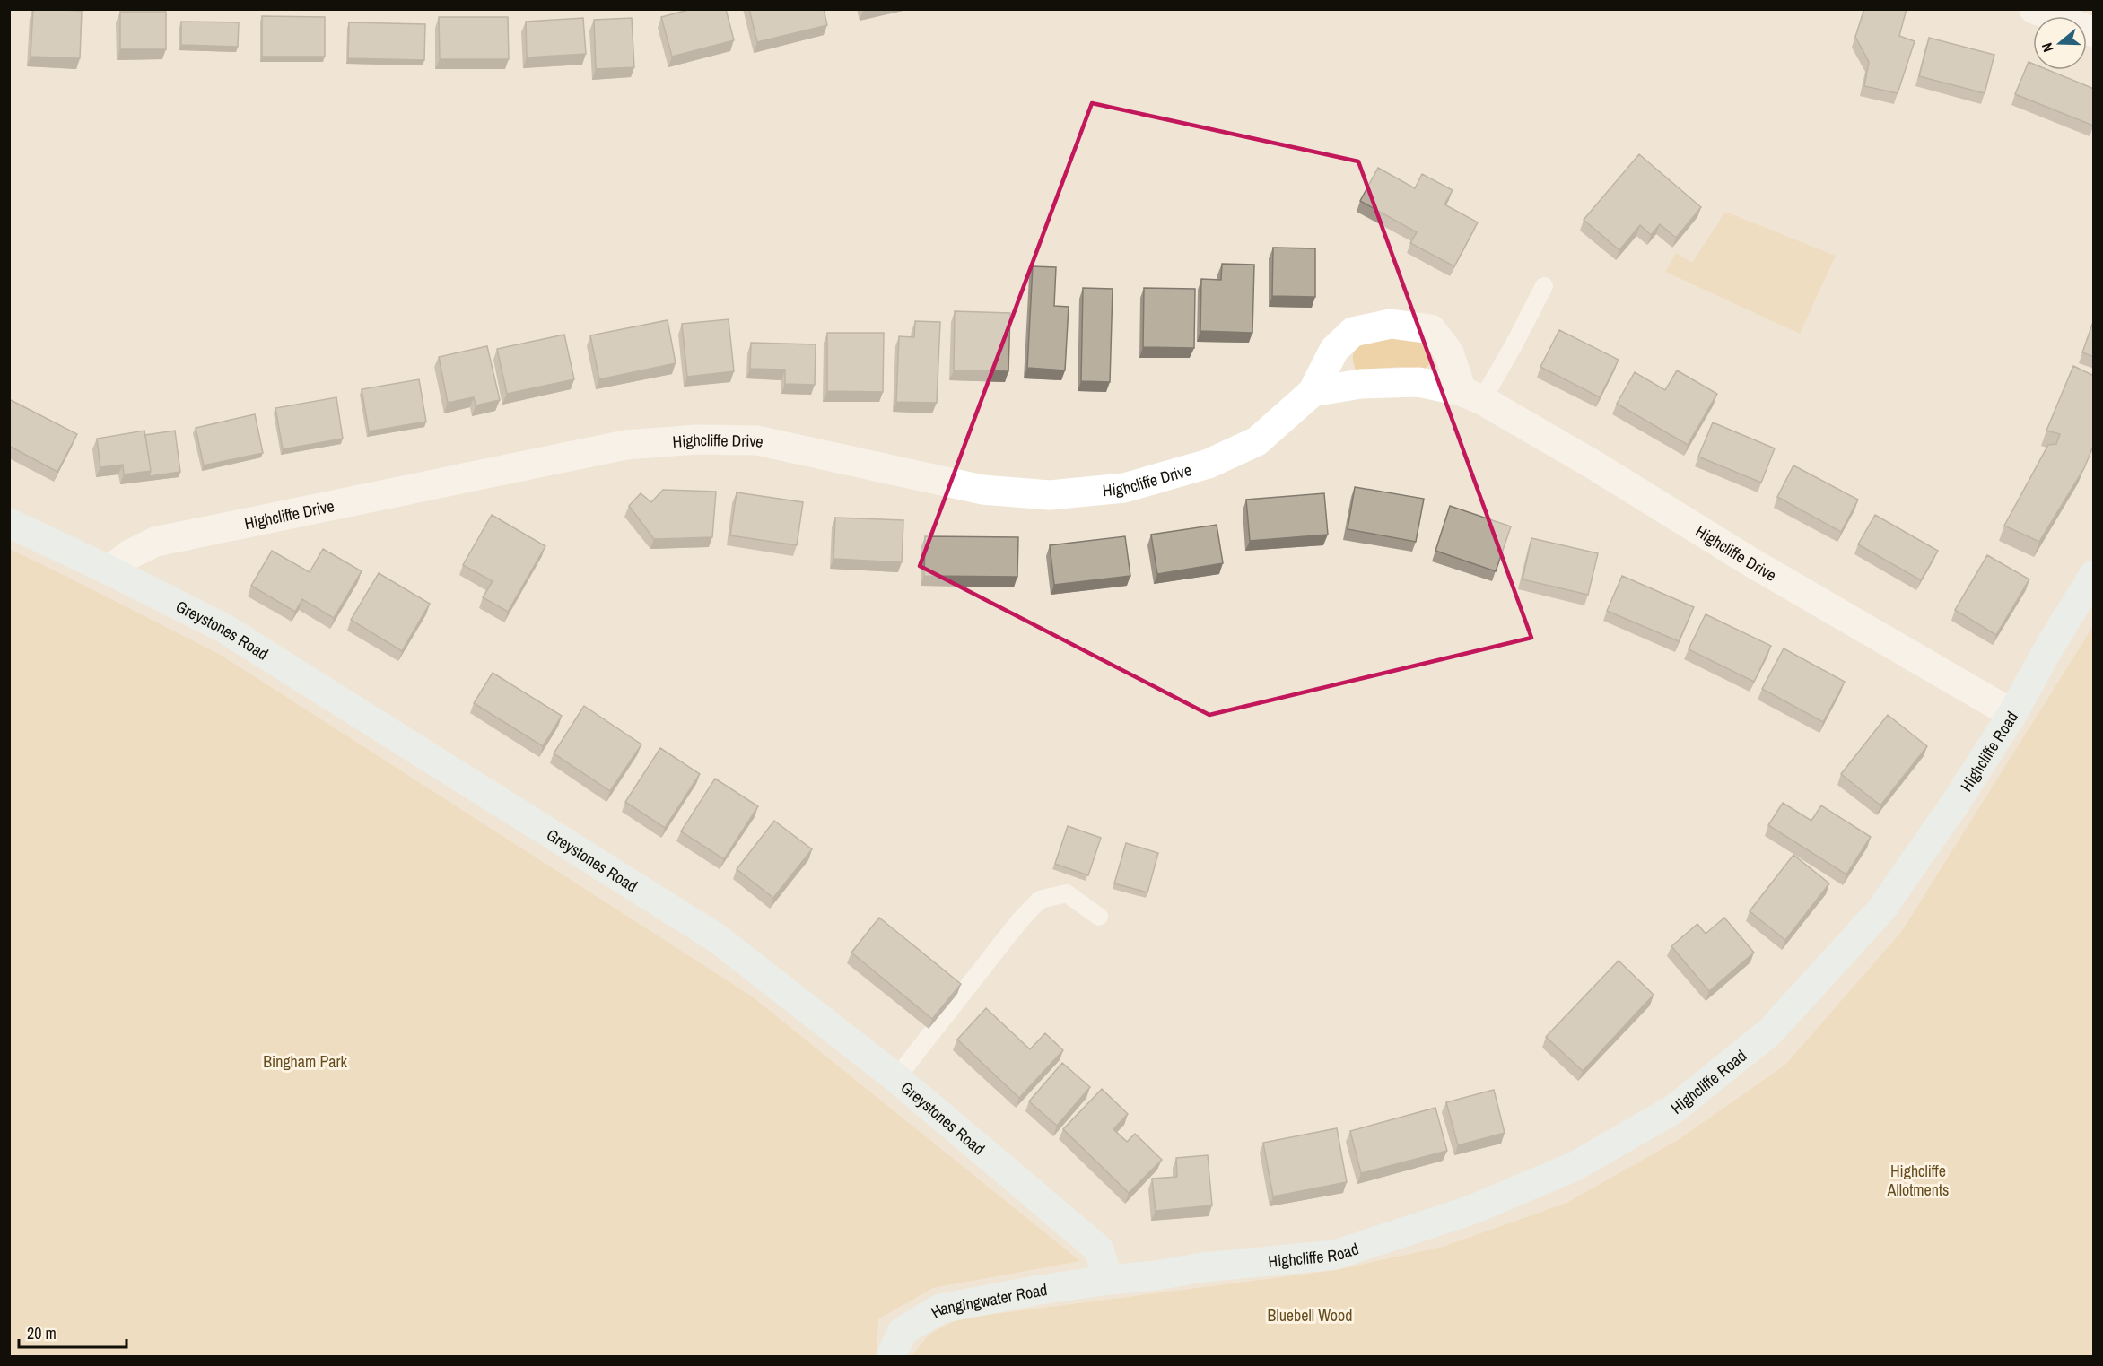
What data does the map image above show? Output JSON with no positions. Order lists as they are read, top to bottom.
{
  "streets": {
    "street": [
      "Highcliffe Drive",
      "Greystones Road",
      "Highcliffe Road",
      "Hangingwater Road"
    ]
  },
  "crossings": [
    ["Highcliffe Drive", "Greystones Road"],
    ["Highcliffe Drive", "Highcliffe Road"],
    ["Greystones Road", "Highcliffe Road"],
    ["Greystones Road", "Hangingwater Road"],
    ["Highcliffe Road", "Hangingwater Road"]
  ],
  "parks": ["Bingham Park", "Highcliffe Allotments", "Bluebell Wood"],
  "scale_bar": "20 m",
  "north": "left"
}
